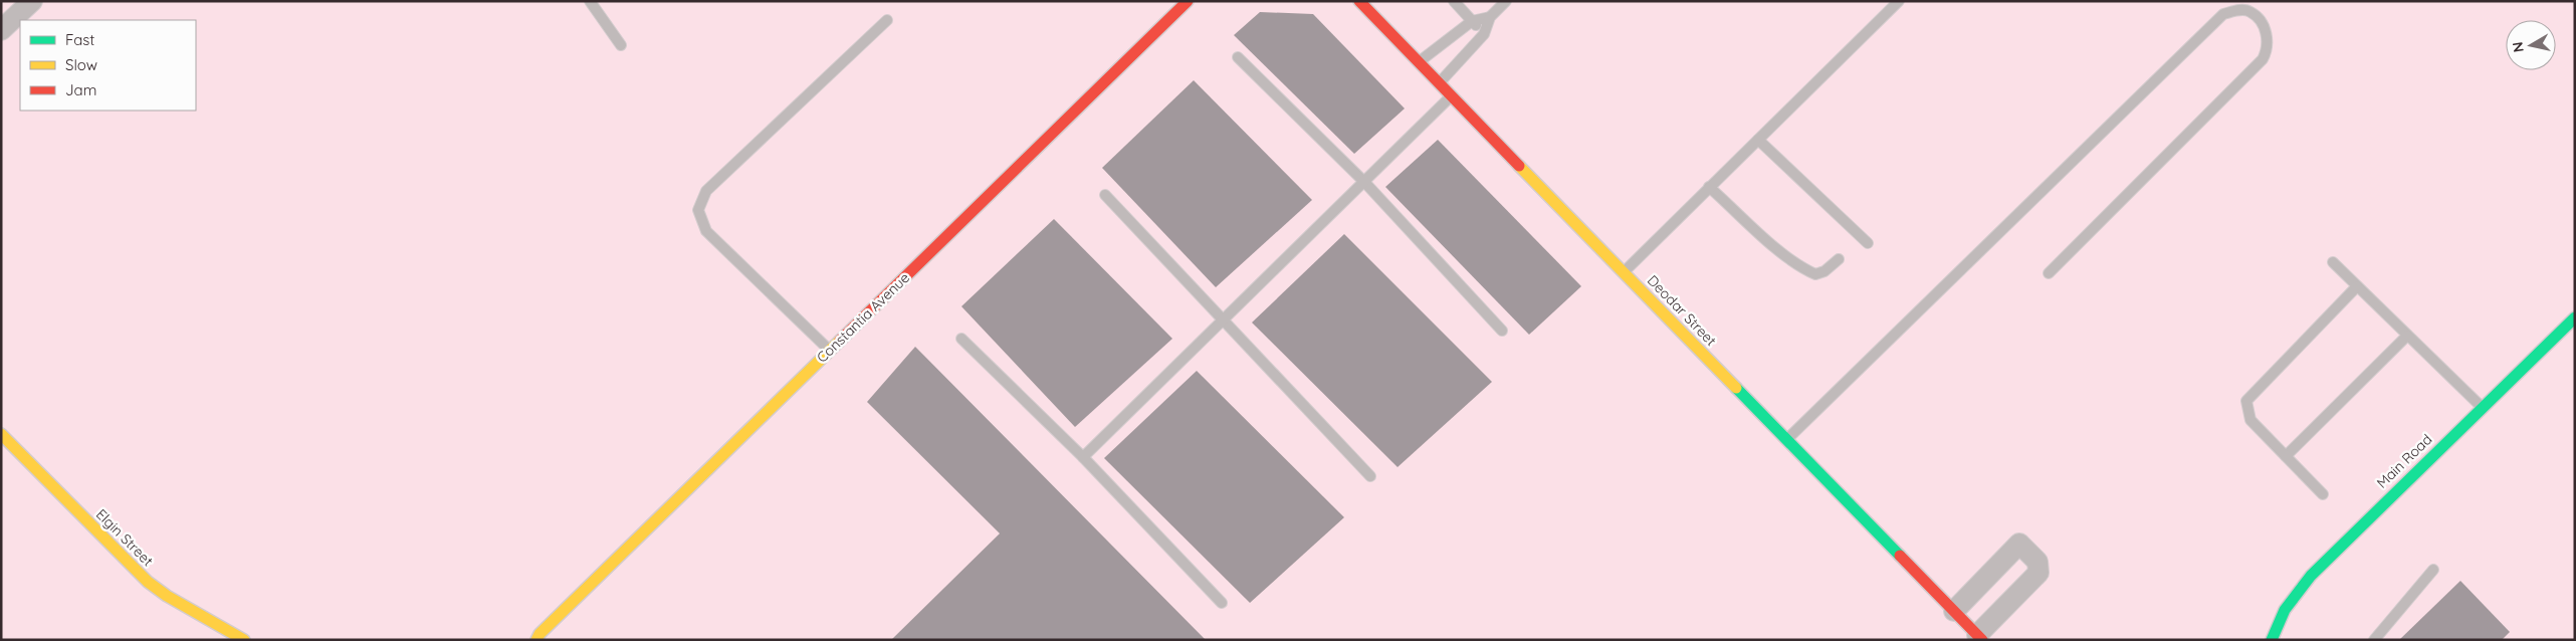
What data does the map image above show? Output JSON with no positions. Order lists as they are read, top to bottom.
{
  "streets": {
    "street": [
      "Deodar Street",
      "Constantia Avenue",
      "Main Road",
      "Elgin Street"
    ]
  },
  "legend": ["Fast", "Slow", "Jam"],
  "north": "left"
}
